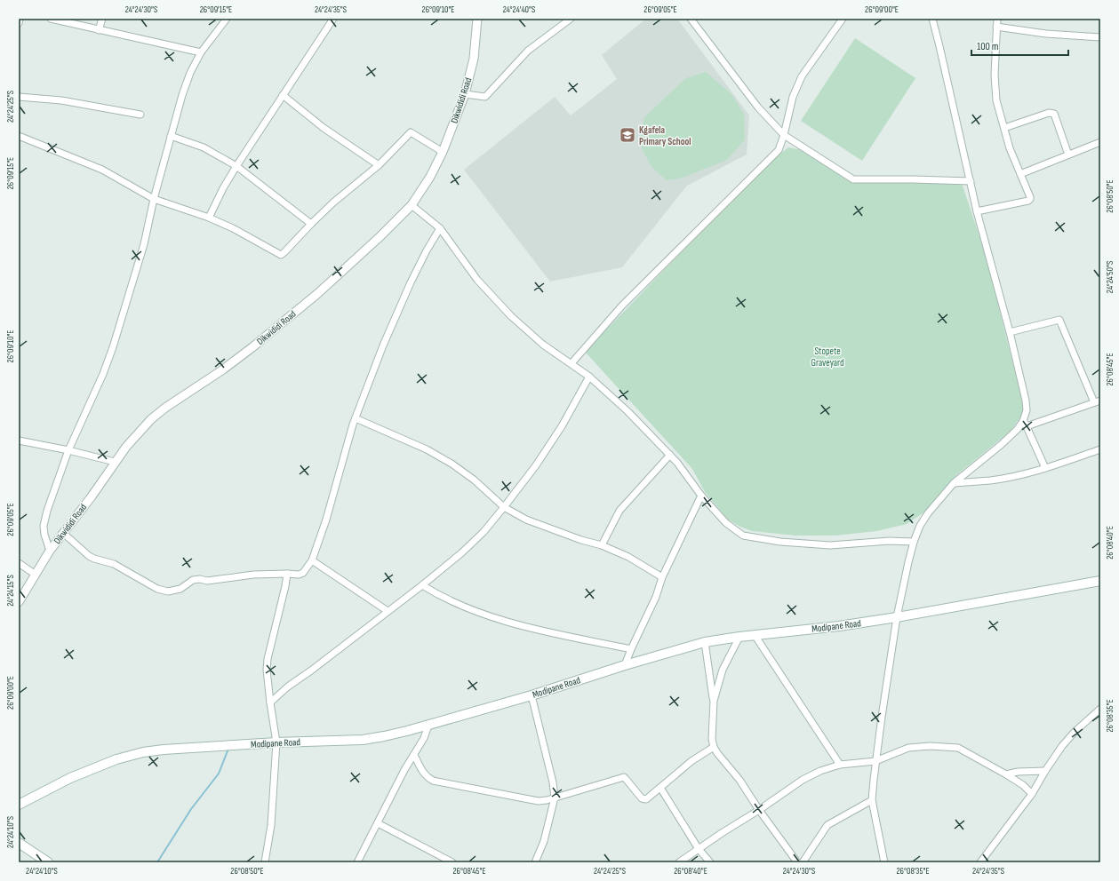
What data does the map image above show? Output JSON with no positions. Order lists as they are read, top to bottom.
{
  "streets": {
    "main road": ["Modipane Road"],
    "street": ["Dikwididi Road"]
  },
  "parks": ["Stopete Graveyard"],
  "places": {
    "school or university": ["Kgafela Primary School"]
  },
  "scale_bar": "100 m",
  "coordinates": [
    "24°24'30\"S",
    "26°09'15\"E",
    "24°24'35\"S",
    "26°09'10\"E",
    "24°24'40\"S",
    "26°09'05\"E",
    "26°09'00\"E",
    "24°24'25\"S",
    "26°08'50\"E",
    "24°24'50\"S",
    "26°08'45\"E",
    "26°08'40\"E",
    "24°24'15\"S",
    "26°08'35\"E",
    "24°24'10\"S"
  ]
}
